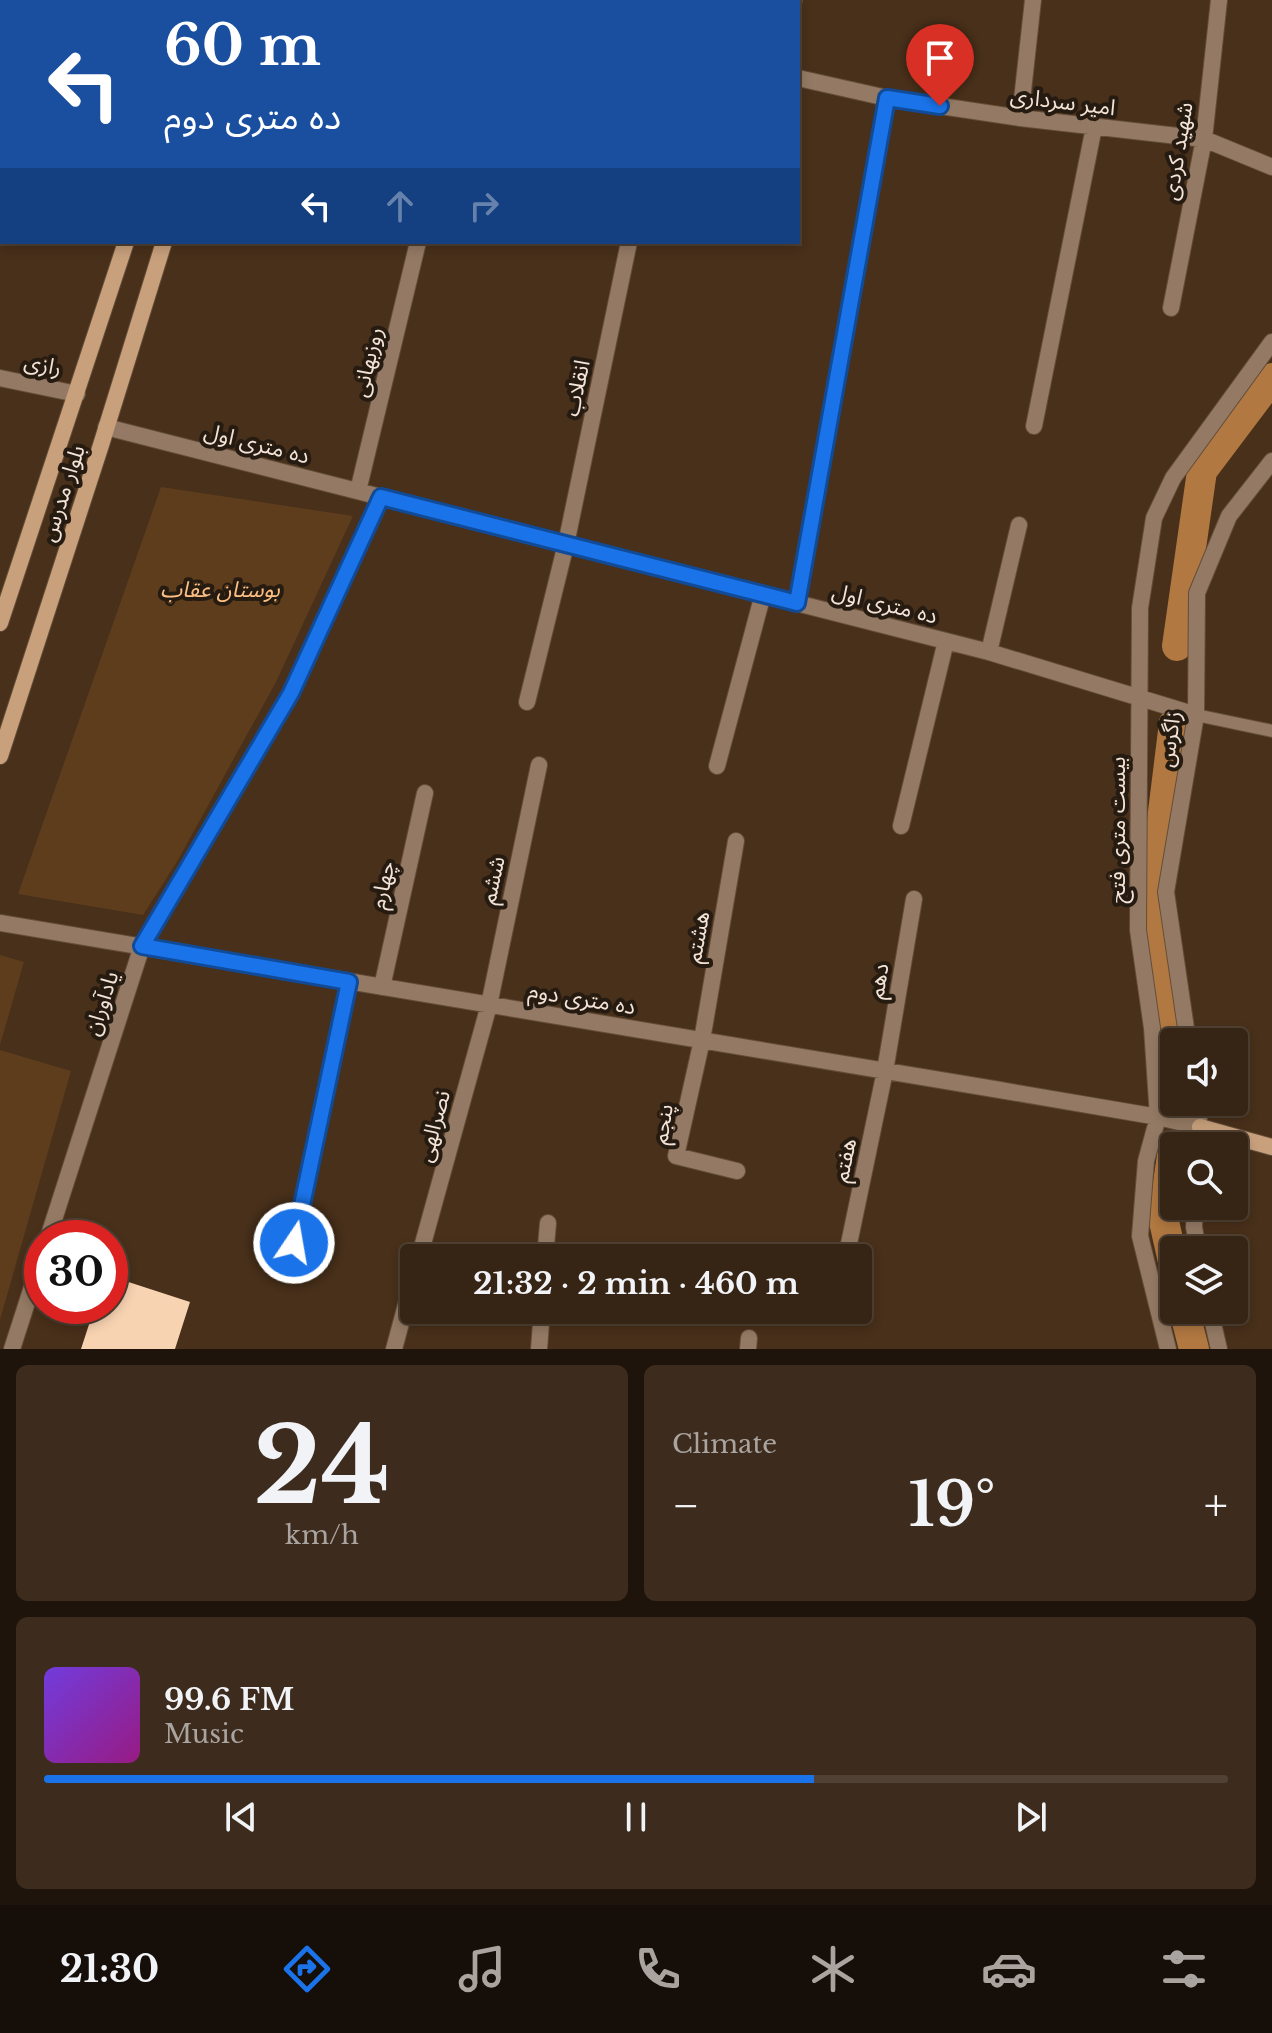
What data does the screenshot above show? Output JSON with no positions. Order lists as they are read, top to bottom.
{
  "streets": {
    "main road": ["بلوار مدرس"],
    "street": [
      "امیر سرداری",
      "شهید کردی",
      "روزبهانی",
      "رازی",
      "انقلاب",
      "ده متری اول",
      "زاگرس",
      "بیست متری فتح",
      "ششم",
      "چهارم",
      "هشتم",
      "دهم",
      "ده متری دوم",
      "یادآوران",
      "پنجم",
      "نصرالهی",
      "هفتم"
    ]
  },
  "crossings": [
    ["امیر سرداری", "شهید کردی"],
    ["روزبهانی", "ده متری اول"],
    ["رازی", "بلوار مدرس"],
    ["انقلاب", "ده متری اول"],
    ["ده متری اول", "بلوار مدرس"],
    ["ده متری اول", "زاگرس"],
    ["ده متری اول", "بیست متری فتح"],
    ["ده متری اول", "یادآوران"],
    ["بیست متری فتح", "ده متری دوم"],
    ["ششم", "ده متری دوم"],
    ["ششم", "نصرالهی"],
    ["چهارم", "ده متری دوم"],
    ["هشتم", "ده متری دوم"],
    ["هشتم", "پنجم"],
    ["دهم", "ده متری دوم"],
    ["دهم", "هفتم"],
    ["ده متری دوم", "یادآوران"],
    ["ده متری دوم", "پنجم"],
    ["ده متری دوم", "نصرالهی"],
    ["ده متری دوم", "هفتم"]
  ],
  "parks": ["بوستان عقاب"],
  "page": {
    "turn": ["60 m", "ده متری دوم"],
    "limit": "30",
    "trip": "21:32 · 2 min · 460 m",
    "tile": [
      ["24", "km/h"],
      "Climate"
    ],
    "heat": ["−", "19°", "+"],
    "song": ["99.6 FM", "Music"],
    "tabs": "21:30"
  }
}
